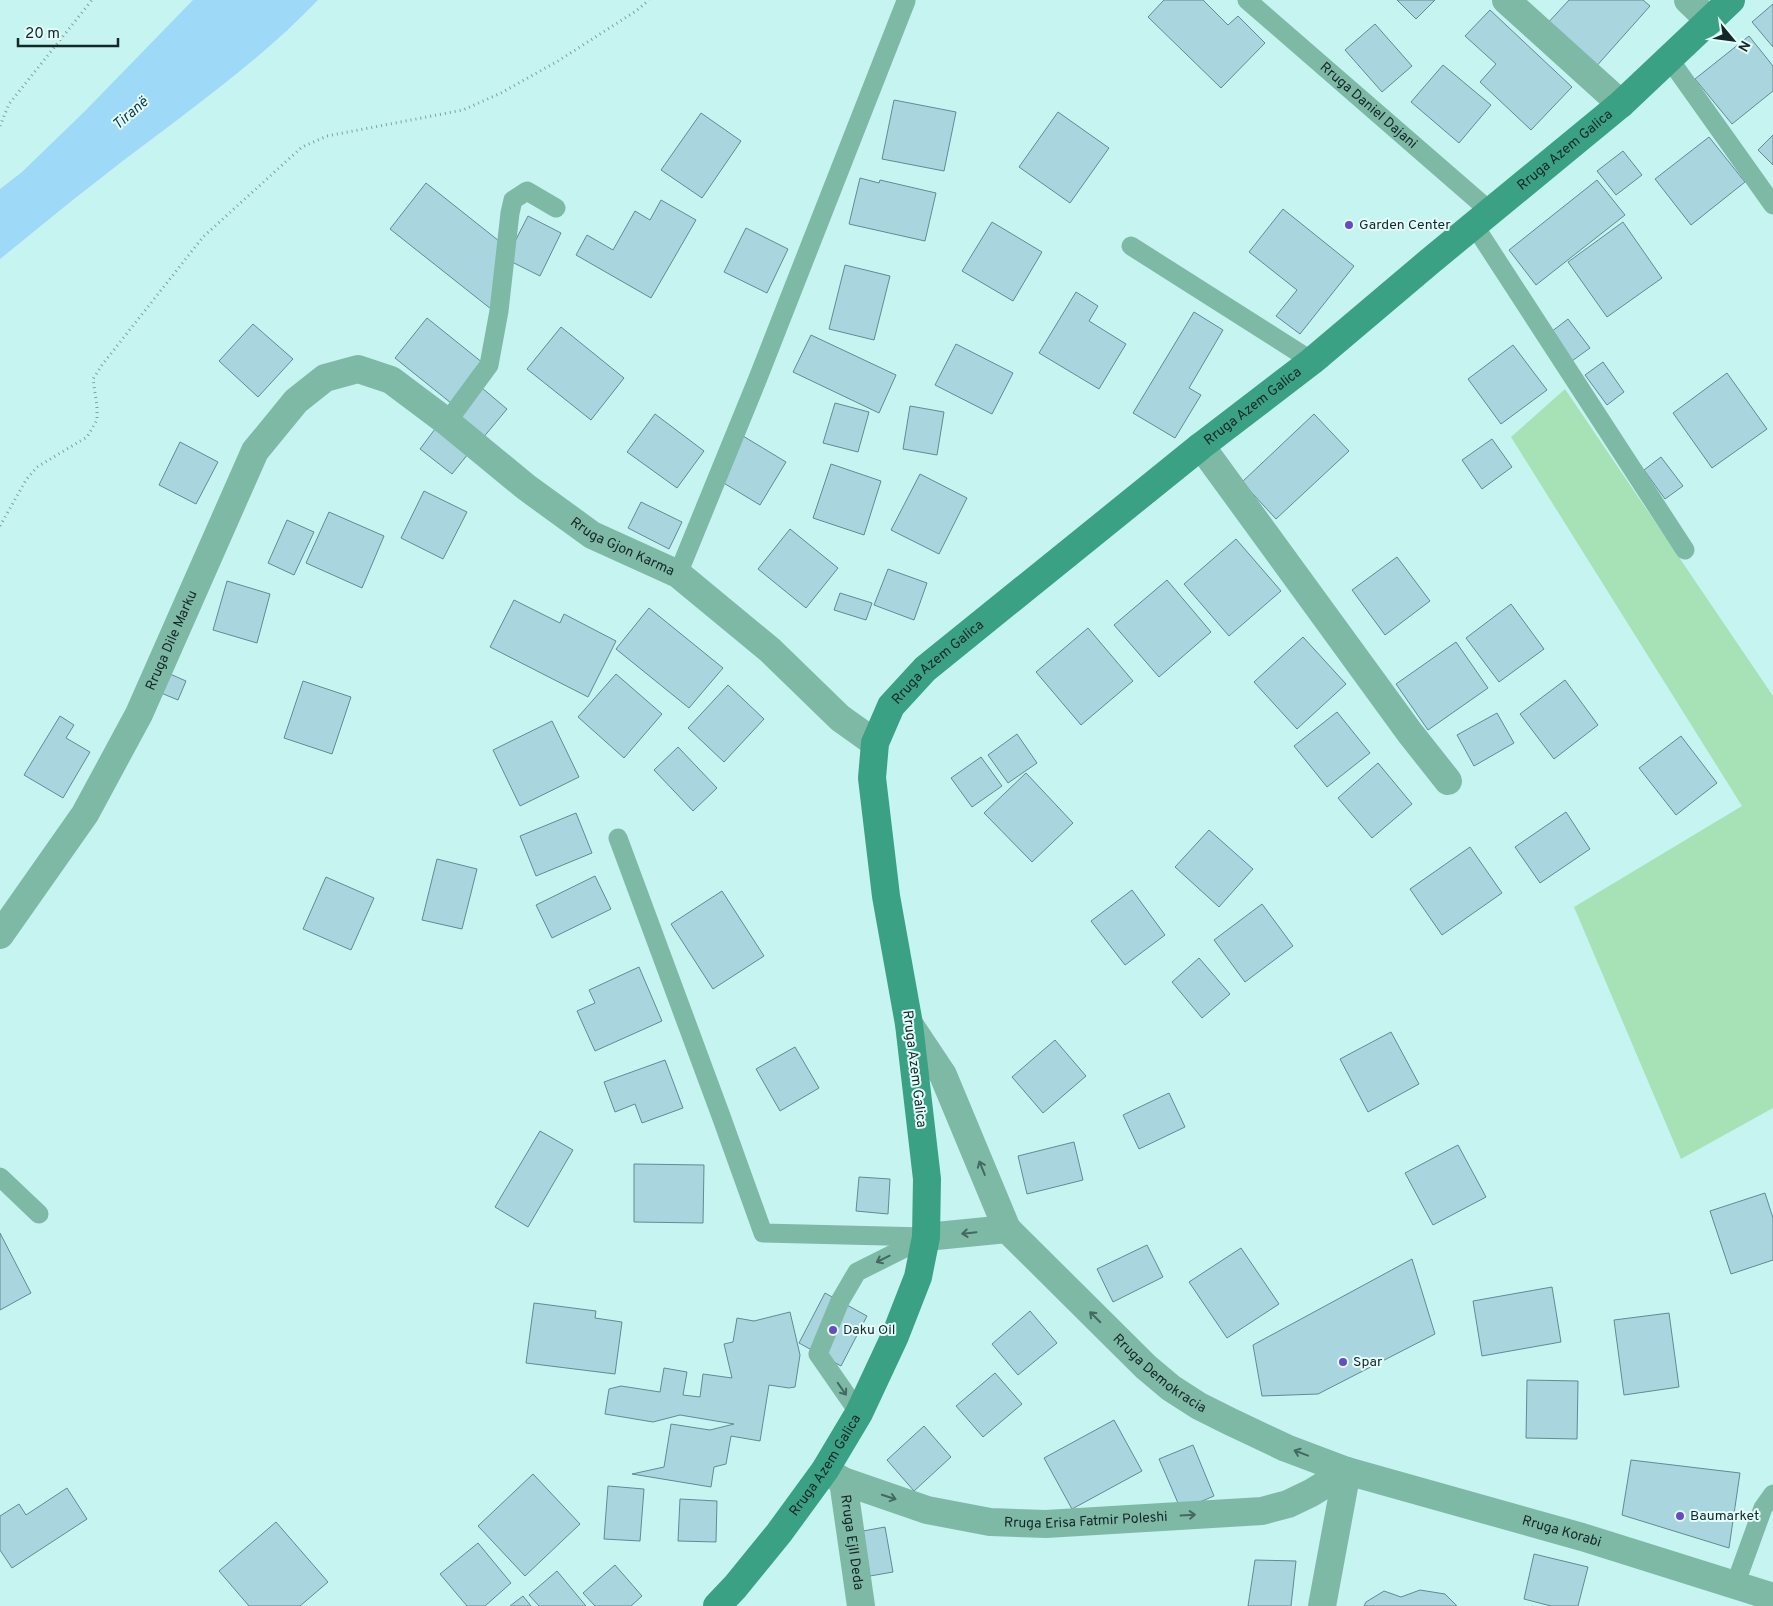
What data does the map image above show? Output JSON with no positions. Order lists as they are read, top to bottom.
{
  "streets": {
    "main road": ["Rruga Azem Galica"],
    "street": [
      "Rruga Gjon Karma",
      "Rruga Dile Marku",
      "Rruga Demokracia",
      "Rruga Erisa Fatmir Poleshi",
      "Rruga Korabi",
      "Rruga Ejll Deda"
    ],
    "lane": ["Rruga Daniel Dajani"]
  },
  "crossings": [
    ["Rruga Daniel Dajani", "Rruga Azem Galica"],
    ["Rruga Azem Galica", "Rruga Gjon Karma"],
    ["Rruga Azem Galica", "Rruga Demokracia"],
    ["Rruga Azem Galica", "Rruga Erisa Fatmir Poleshi"],
    ["Rruga Azem Galica", "Rruga Ejll Deda"],
    ["Rruga Gjon Karma", "Rruga Dile Marku"],
    ["Rruga Demokracia", "Rruga Erisa Fatmir Poleshi"],
    ["Rruga Demokracia", "Rruga Korabi"],
    ["Rruga Erisa Fatmir Poleshi", "Rruga Korabi"],
    ["Rruga Erisa Fatmir Poleshi", "Rruga Ejll Deda"]
  ],
  "one_way": ["Rruga Demokracia", "Rruga Erisa Fatmir Poleshi"],
  "water": ["Tiranë"],
  "places": [
    "Garden Center",
    "Daku Oil",
    "Spar",
    "Baumarket"
  ],
  "scale_bar": "20 m",
  "north": "bottom right"
}
